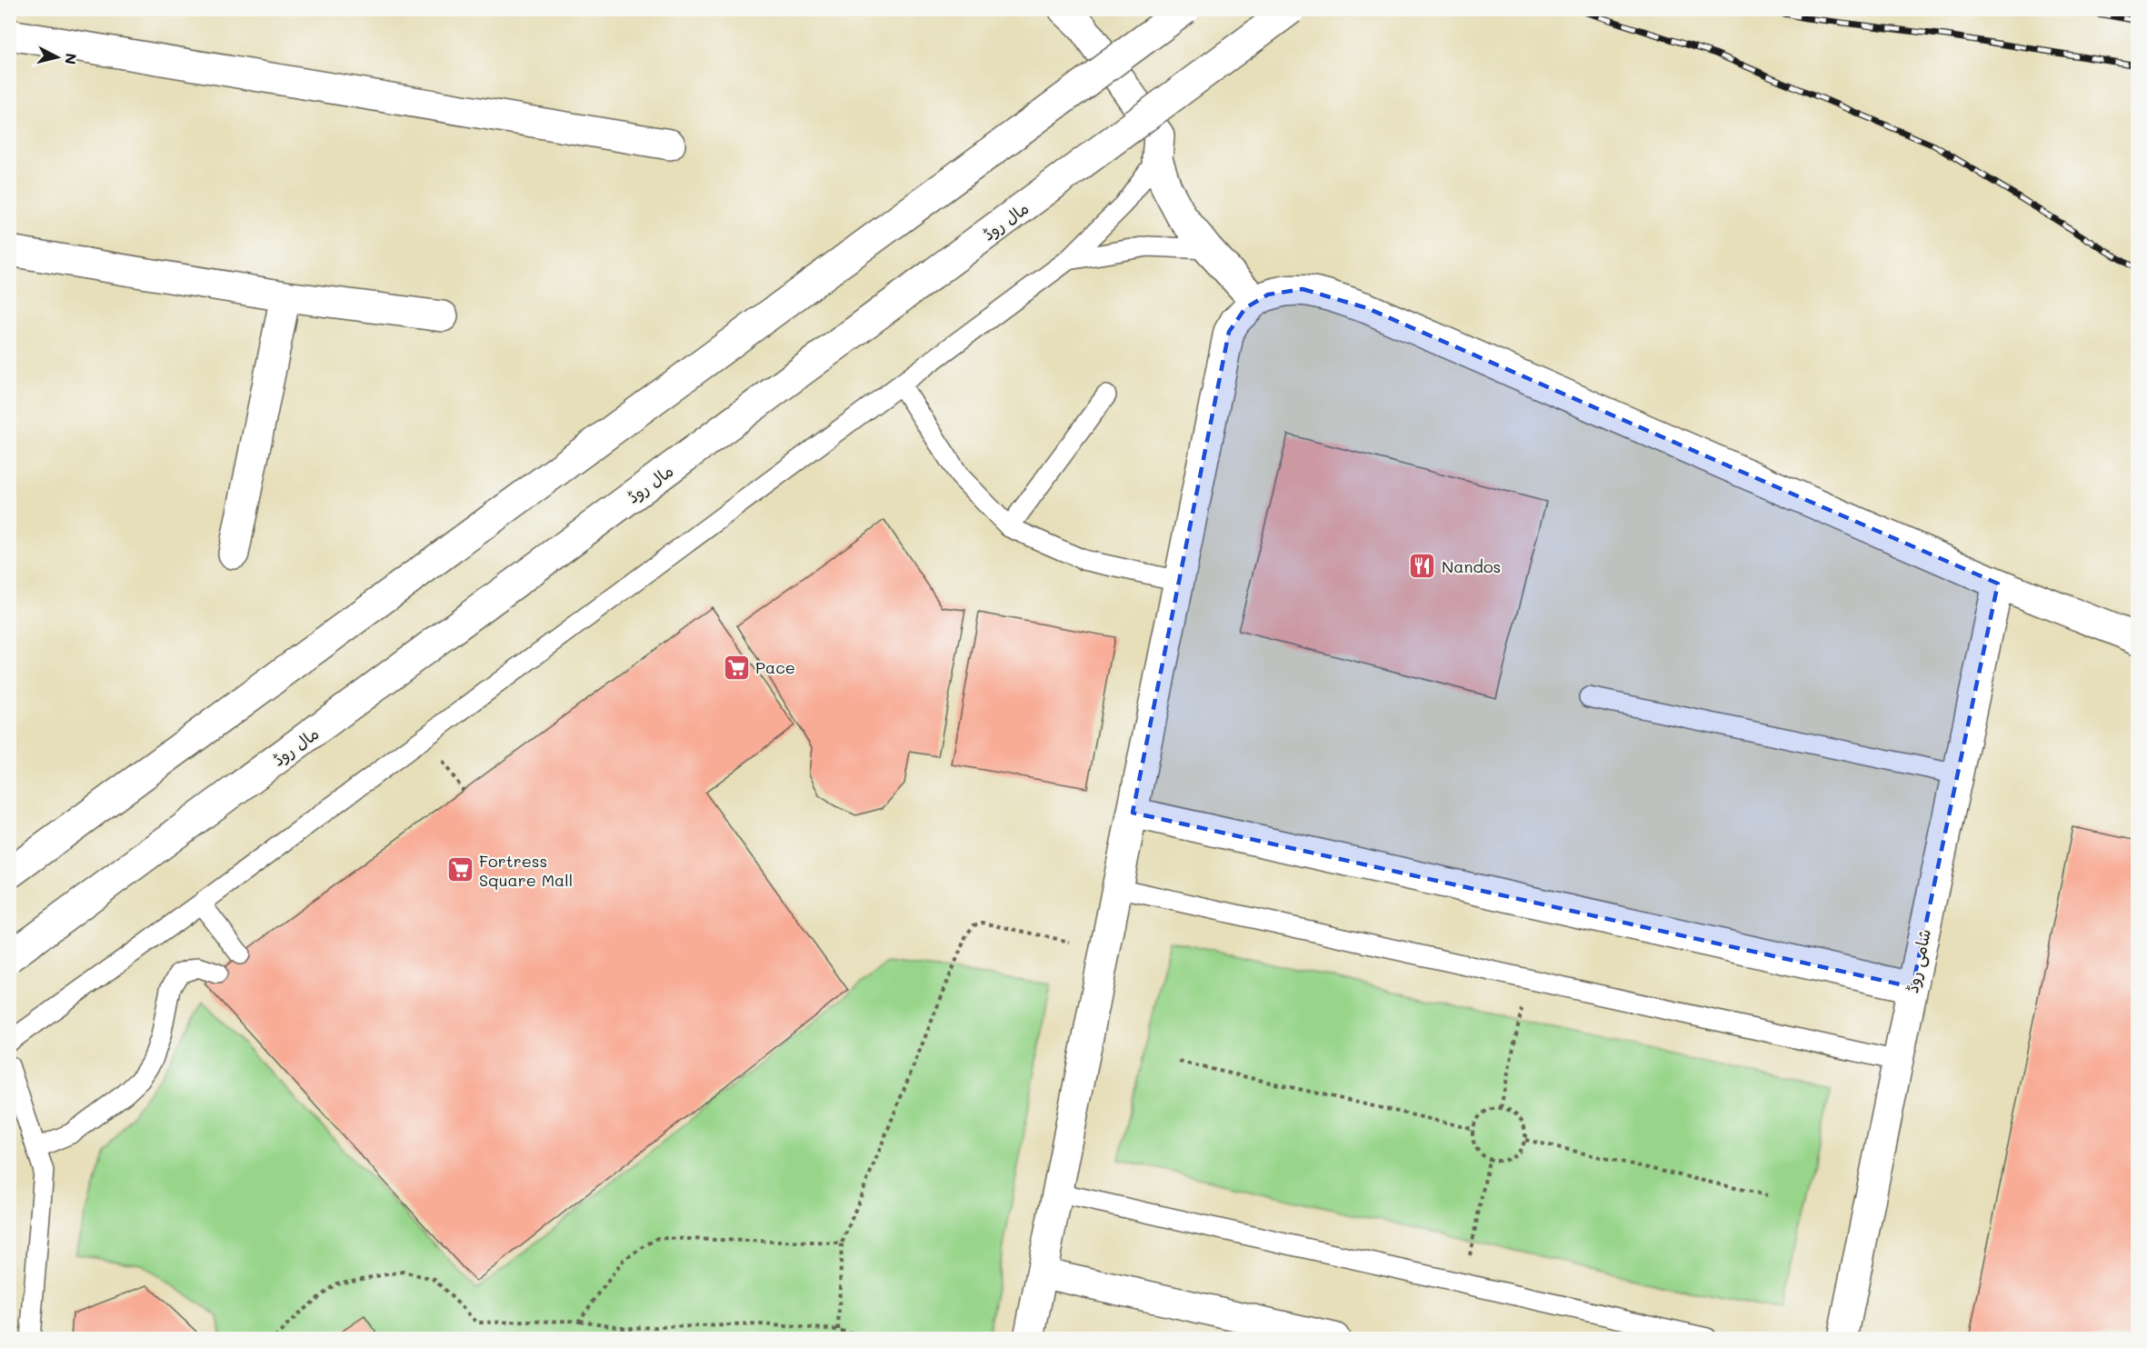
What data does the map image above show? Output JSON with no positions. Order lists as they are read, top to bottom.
{
  "streets": {
    "street": ["مال روڈ", "شامی روڈ"]
  },
  "places": {
    "restaurant": ["Nandos"],
    "supermarket": ["Pace", "Fortress Square Mall"]
  },
  "north": "right"
}
